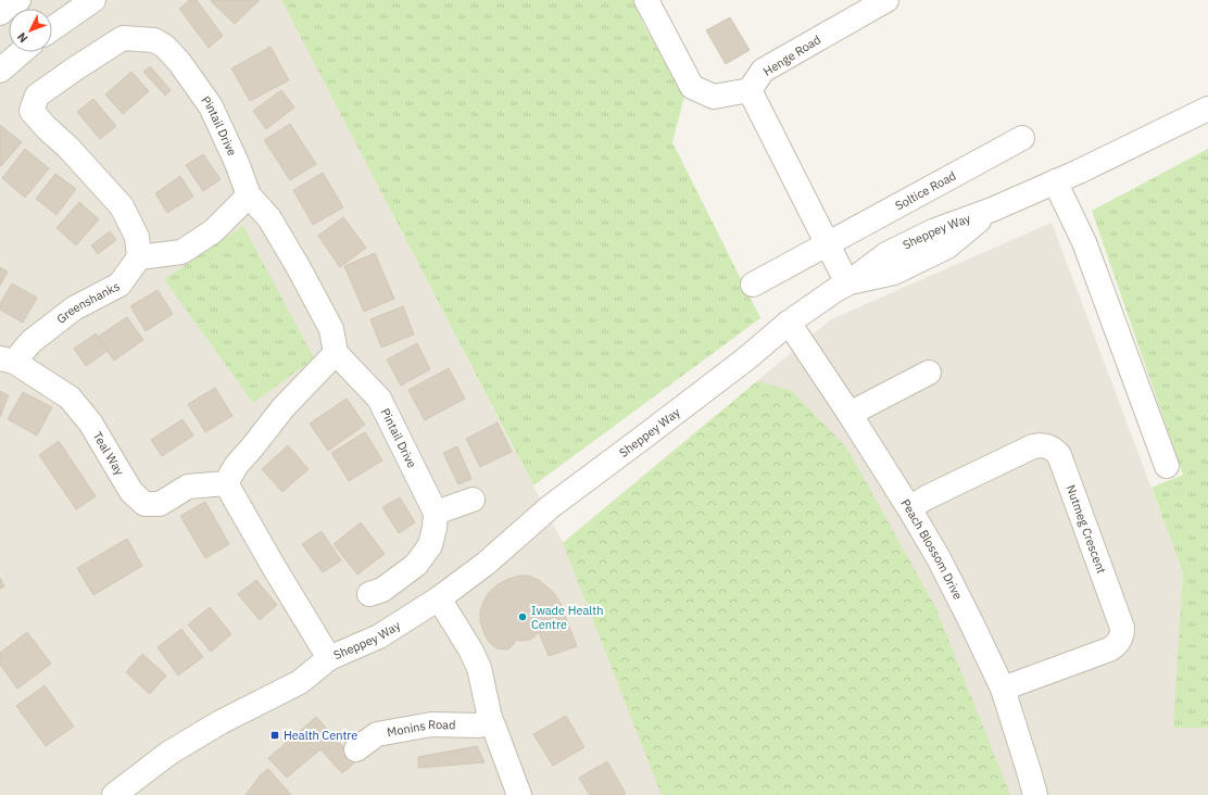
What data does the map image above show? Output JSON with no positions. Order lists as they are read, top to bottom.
{
  "streets": {
    "street": [
      "Henge Road",
      "Pintail Drive",
      "Soltice Road",
      "Sheppey Way",
      "Greenshanks",
      "Teal Way",
      "Nutmeg Crescent",
      "Peach Blossom Drive",
      "Monins Road"
    ]
  },
  "crossings": [
    ["Pintail Drive", "Greenshanks"],
    ["Sheppey Way", "Peach Blossom Drive"],
    ["Greenshanks", "Teal Way"],
    ["Nutmeg Crescent", "Peach Blossom Drive"]
  ],
  "places": {
    "other": ["Iwade Health Centre"],
    "transit": ["Health Centre"]
  },
  "north": "bottom left"
}
